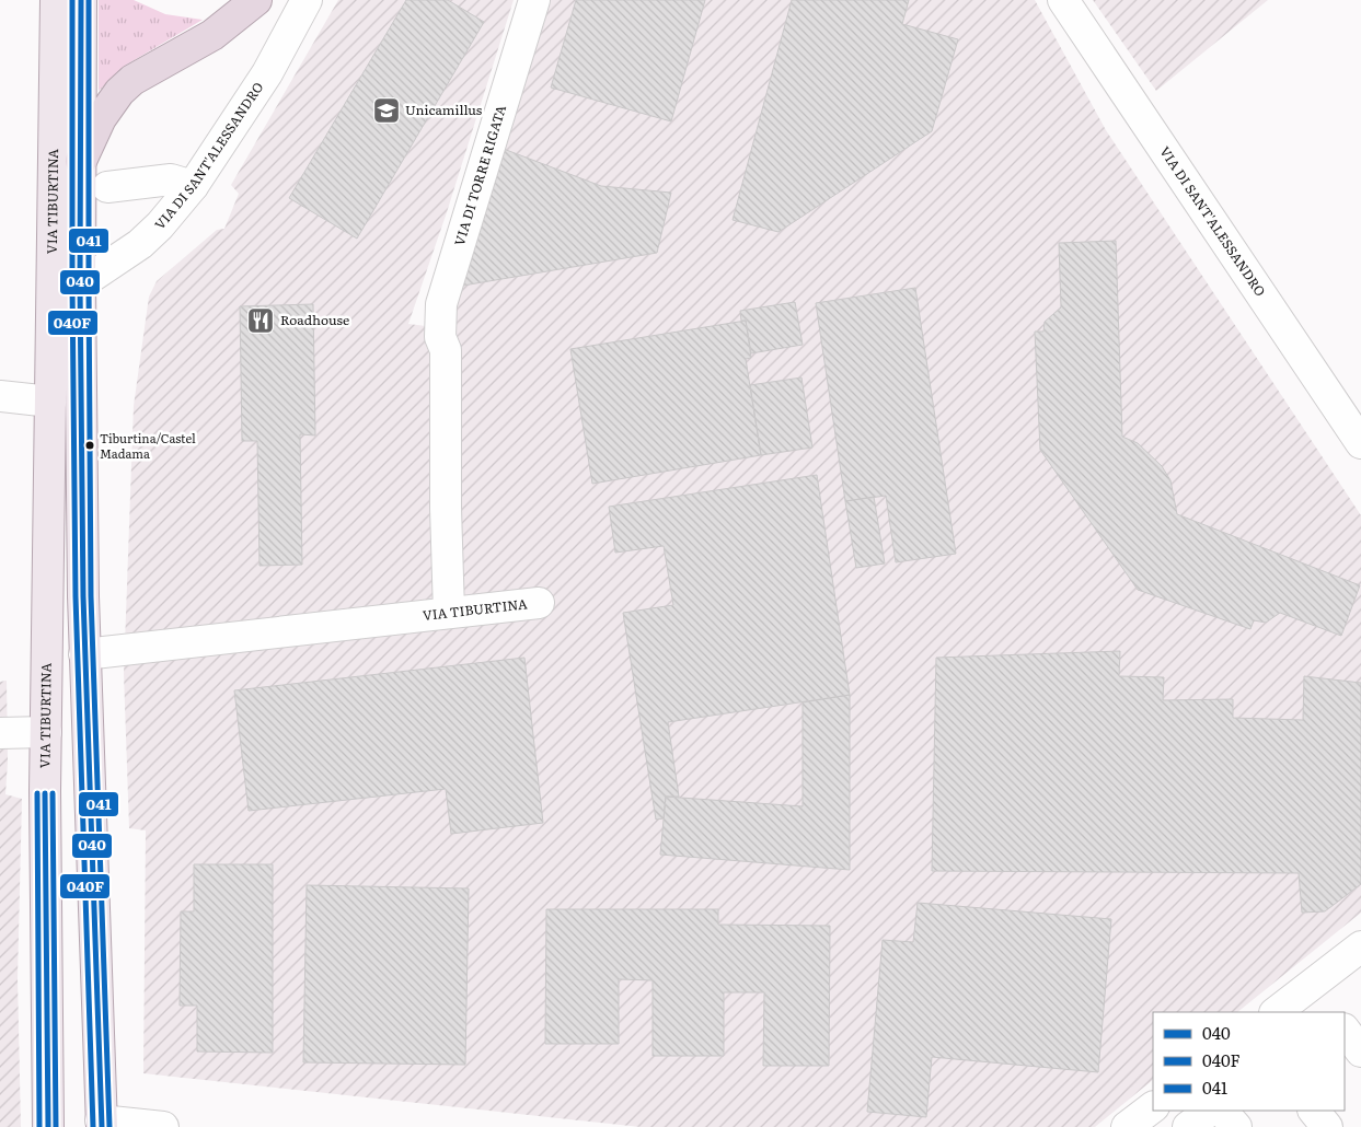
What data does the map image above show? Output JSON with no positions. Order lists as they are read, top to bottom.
{
  "streets": {
    "main road": ["VIA TIBURTINA"],
    "street": ["VIA DI SANT'ALESSANDRO", "VIA DI TORRE RIGATA"]
  },
  "crossings": [
    ["VIA DI SANT'ALESSANDRO", "VIA TIBURTINA"],
    ["VIA DI TORRE RIGATA", "VIA TIBURTINA"]
  ],
  "places": {
    "school or university": ["Unicamillus"],
    "restaurant": ["Roadhouse"],
    "other": ["Tiburtina/Castel Madama"]
  },
  "lines": ["transit line 040", "transit line 040F", "transit line 041"],
  "legend": ["040", "040F", "041"]
}
